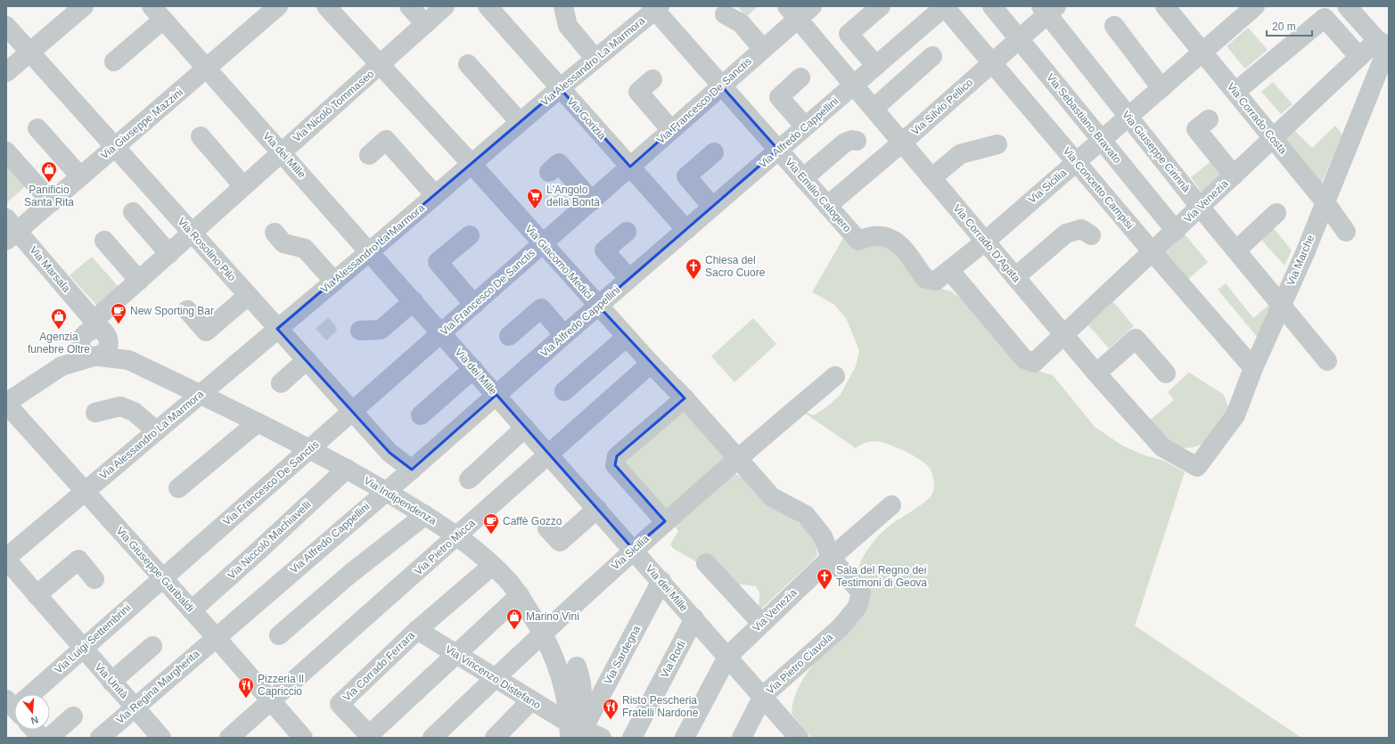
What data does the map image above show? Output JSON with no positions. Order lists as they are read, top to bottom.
{
  "streets": {
    "street": [
      "Via Alessandro La Marmora",
      "Via Francesco De Sanctis",
      "Via Nicolò Tommaseo",
      "Via Silvio Pellico",
      "Via Gorizia",
      "Via Sebastiano Bravato",
      "Via Corrado Costa",
      "Via Giuseppe Mazzini",
      "Via Alfredo Cappellini",
      "Via Giuseppe Cirinnà",
      "Via dei Mille",
      "Via Sicilia",
      "Via Concetto Campisi",
      "Via Emilio Calogero",
      "Via Venezia",
      "Via Corrado D'Agata",
      "Via Rosolino Pilo",
      "Via Marche",
      "Via Giacomo Medici",
      "Via Marsala",
      "Via Indipendenza",
      "Via Niccolò Machiavelli",
      "Via Pietro Micca",
      "Via Giuseppe Garibaldi",
      "Via Luigi Settembrini",
      "Via Sardegna",
      "Via Rodi",
      "Via Pietro Ciavola",
      "Via Corrado Ferrara",
      "Via Vincenzo Distefano",
      "Via Unità",
      "Via Regina Margherita"
    ]
  },
  "crossings": [
    ["Via Alessandro La Marmora", "Via Gorizia"],
    ["Via Alessandro La Marmora", "Via dei Mille"],
    ["Via Alessandro La Marmora", "Via Emilio Calogero"],
    ["Via Alessandro La Marmora", "Via Rosolino Pilo"],
    ["Via Alessandro La Marmora", "Via Giacomo Medici"],
    ["Via Alessandro La Marmora", "Via Indipendenza"],
    ["Via Alessandro La Marmora", "Via Giuseppe Garibaldi"],
    ["Via Alessandro La Marmora", "Via Unità"],
    ["Via Francesco De Sanctis", "Via Gorizia"],
    ["Via Francesco De Sanctis", "Via dei Mille"],
    ["Via Francesco De Sanctis", "Via Emilio Calogero"],
    ["Via Francesco De Sanctis", "Via Corrado D'Agata"],
    ["Via Francesco De Sanctis", "Via Rosolino Pilo"],
    ["Via Francesco De Sanctis", "Via Giacomo Medici"],
    ["Via Francesco De Sanctis", "Via Indipendenza"],
    ["Via Francesco De Sanctis", "Via Giuseppe Garibaldi"],
    ["Via Francesco De Sanctis", "Via Luigi Settembrini"],
    ["Via Nicolò Tommaseo", "Via dei Mille"],
    ["Via Nicolò Tommaseo", "Via Rosolino Pilo"],
    ["Via Nicolò Tommaseo", "Via Giacomo Medici"],
    ["Via Nicolò Tommaseo", "Via Marsala"],
    ["Via Silvio Pellico", "Via Sebastiano Bravato"],
    ["Via Silvio Pellico", "Via Giuseppe Cirinnà"],
    ["Via Silvio Pellico", "Via Concetto Campisi"],
    ["Via Silvio Pellico", "Via Emilio Calogero"],
    ["Via Silvio Pellico", "Via Corrado D'Agata"],
    ["Via Gorizia", "Via Alfredo Cappellini"],
    ["Via Sebastiano Bravato", "Via Sicilia"],
    ["Via Sebastiano Bravato", "Via Venezia"],
    ["Via Corrado Costa", "Via Sicilia"],
    ["Via Corrado Costa", "Via Venezia"],
    ["Via Corrado Costa", "Via Marche"],
    ["Via Giuseppe Mazzini", "Via dei Mille"],
    ["Via Giuseppe Mazzini", "Via Rosolino Pilo"],
    ["Via Giuseppe Mazzini", "Via Marsala"],
    ["Via Alfredo Cappellini", "Via dei Mille"],
    ["Via Alfredo Cappellini", "Via Concetto Campisi"],
    ["Via Alfredo Cappellini", "Via Emilio Calogero"],
    ["Via Alfredo Cappellini", "Via Corrado D'Agata"],
    ["Via Alfredo Cappellini", "Via Rosolino Pilo"],
    ["Via Alfredo Cappellini", "Via Giacomo Medici"],
    ["Via Alfredo Cappellini", "Via Indipendenza"],
    ["Via Alfredo Cappellini", "Via Giuseppe Garibaldi"],
    ["Via Alfredo Cappellini", "Via Regina Margherita"],
    ["Via Giuseppe Cirinnà", "Via Sicilia"],
    ["Via Giuseppe Cirinnà", "Via Venezia"],
    ["Via Giuseppe Cirinnà", "Via Marche"],
    ["Via dei Mille", "Via Sicilia"],
    ["Via dei Mille", "Via Venezia"],
    ["Via dei Mille", "Via Pietro Micca"],
    ["Via dei Mille", "Via Sardegna"],
    ["Via dei Mille", "Via Rodi"],
    ["Via dei Mille", "Via Pietro Ciavola"],
    ["Via Sicilia", "Via Concetto Campisi"],
    ["Via Sicilia", "Via Emilio Calogero"],
    ["Via Sicilia", "Via Venezia"],
    ["Via Sicilia", "Via Corrado D'Agata"],
    ["Via Sicilia", "Via Giacomo Medici"],
    ["Via Sicilia", "Via Indipendenza"],
    ["Via Sicilia", "Via Vincenzo Distefano"],
    ["Via Concetto Campisi", "Via Venezia"],
    ["Via Concetto Campisi", "Via Marche"],
    ["Via Emilio Calogero", "Via Venezia"],
    ["Via Venezia", "Via Corrado D'Agata"],
    ["Via Venezia", "Via Marche"],
    ["Via Venezia", "Via Giacomo Medici"],
    ["Via Corrado D'Agata", "Via Marche"],
    ["Via Giacomo Medici", "Via Pietro Micca"],
    ["Via Giacomo Medici", "Via Pietro Ciavola"],
    ["Via Marsala", "Via Indipendenza"],
    ["Via Indipendenza", "Via Niccolò Machiavelli"],
    ["Via Indipendenza", "Via Pietro Micca"],
    ["Via Indipendenza", "Via Sardegna"],
    ["Via Indipendenza", "Via Corrado Ferrara"],
    ["Via Indipendenza", "Via Vincenzo Distefano"],
    ["Via Niccolò Machiavelli", "Via Giuseppe Garibaldi"],
    ["Via Pietro Micca", "Via Giuseppe Garibaldi"],
    ["Via Giuseppe Garibaldi", "Via Luigi Settembrini"],
    ["Via Giuseppe Garibaldi", "Via Regina Margherita"],
    ["Via Luigi Settembrini", "Via Unità"],
    ["Via Sardegna", "Via Vincenzo Distefano"],
    ["Via Corrado Ferrara", "Via Vincenzo Distefano"],
    ["Via Unità", "Via Regina Margherita"]
  ],
  "places": {
    "shop": ["Panificio Santa Rita", "Agenzia funebre Oltre", "Marino Vini"],
    "supermarket": ["L'Angolo della Bontà"],
    "church": ["Chiesa del Sacro Cuore", "Sala del Regno dei Testimoni di Geova"],
    "cafe": ["New Sporting Bar", "Caffè Gozzo"],
    "restaurant": ["Pizzeria Il Capriccio", "Risto Pescheria Fratelli Nardone"]
  },
  "scale_bar": "20 m",
  "north": "bottom"
}
